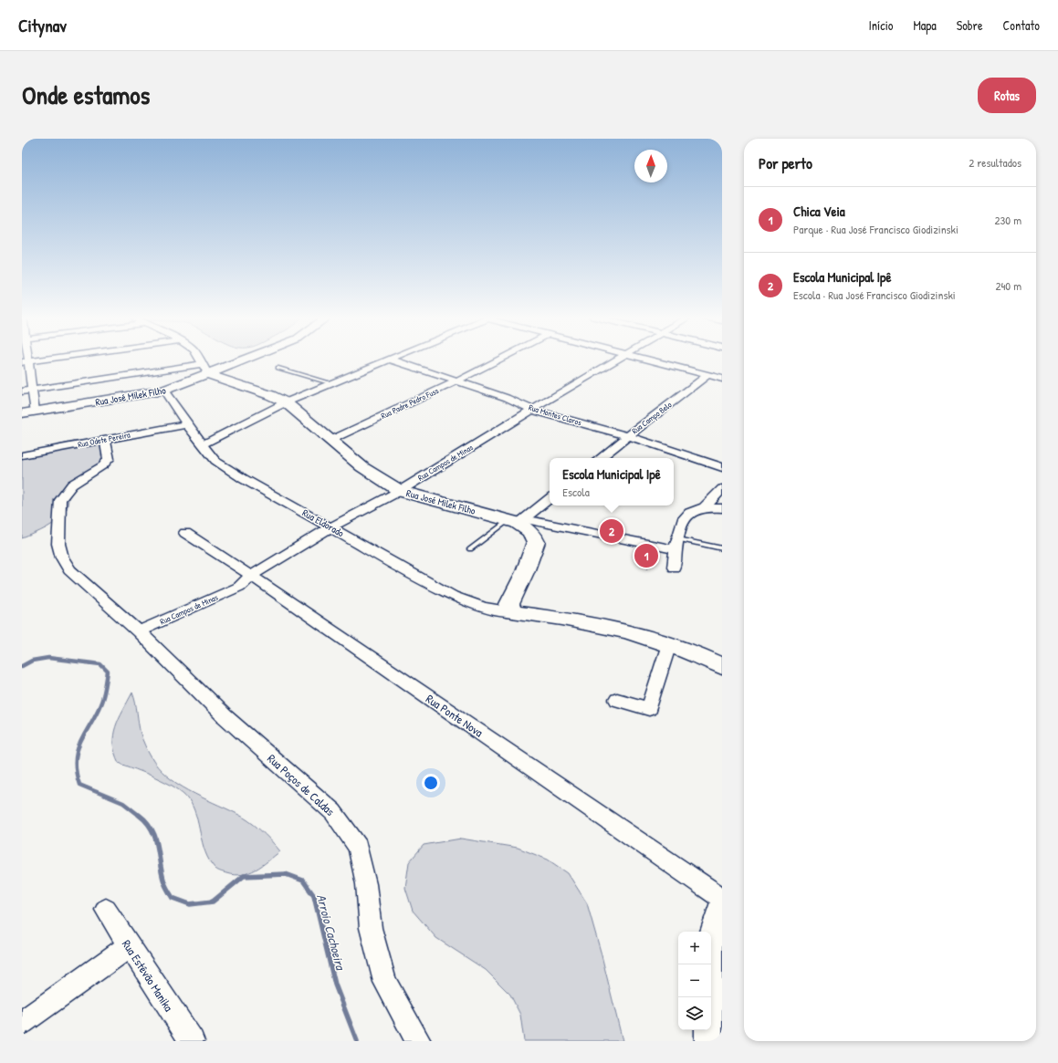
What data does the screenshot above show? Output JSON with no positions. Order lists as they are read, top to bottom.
{
  "streets": {
    "street": [
      "Rua José Milek Filho",
      "Rua Padre Pedro Fuss",
      "Rua Montes Claros",
      "Rua Campo Belo",
      "Rua Odete Pereira",
      "Rua Campos de Minas",
      "Rua Eldorado",
      "Rua Ponte Nova",
      "Rua Poços de Caldas",
      "Rua Estêvão Manika"
    ]
  },
  "crossings": [
    ["Rua José Milek Filho", "Rua Padre Pedro Fuss"],
    ["Rua José Milek Filho", "Rua Campos de Minas"],
    ["Rua José Milek Filho", "Rua Eldorado"],
    ["Rua Padre Pedro Fuss", "Rua Montes Claros"],
    ["Rua Montes Claros", "Rua Campo Belo"],
    ["Rua Montes Claros", "Rua Campos de Minas"],
    ["Rua Odete Pereira", "Rua Eldorado"],
    ["Rua Odete Pereira", "Rua Poços de Caldas"],
    ["Rua Campos de Minas", "Rua Eldorado"],
    ["Rua Campos de Minas", "Rua Ponte Nova"],
    ["Rua Campos de Minas", "Rua Poços de Caldas"]
  ],
  "water": ["Arroio Cachoeira"],
  "north": "top",
  "page": {
    "header": "Citynav",
    "nav": [
      "Início",
      "Mapa",
      "Sobre",
      "Contato"
    ],
    "title": "Onde estamos",
    "buttons": "Rotas",
    "heading": ["Por perto", "2 resultados"],
    "list": [
      {
        "mark": "1",
        "name": "Chica Veia",
        "note": "Parque · Rua José Francisco Giodizinski",
        "value": "230 m"
      },
      {
        "mark": "2",
        "name": "Escola Municipal Ipê",
        "note": "Escola · Rua José Francisco Giodizinski",
        "value": "240 m"
      }
    ],
    "popup": ["Escola Municipal Ipê", "Escola"],
    "pins": ["2", "1"],
    "map_buttons": ["+", "−"]
  }
}
